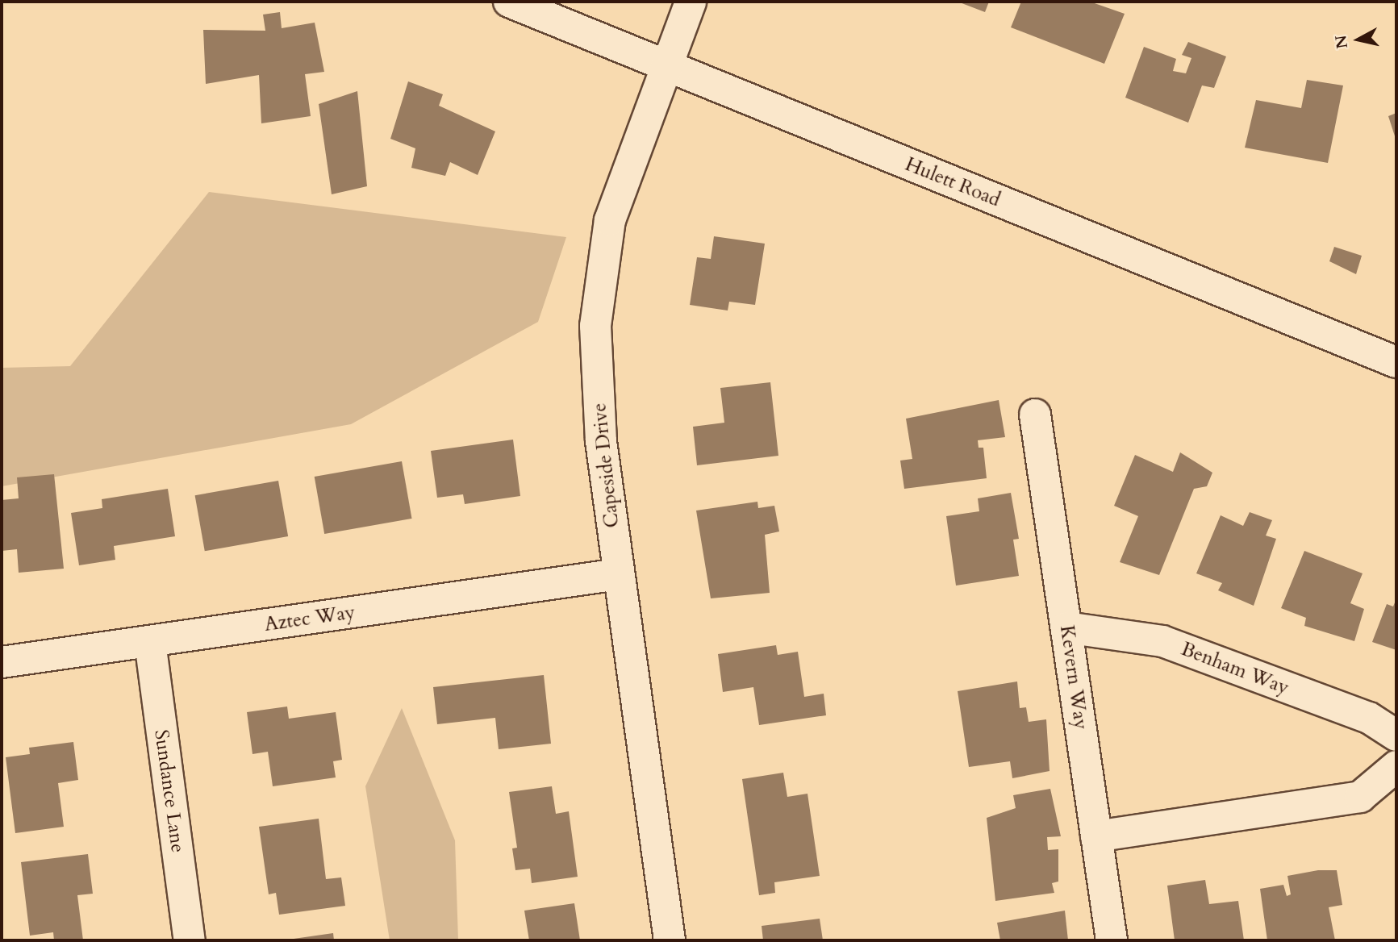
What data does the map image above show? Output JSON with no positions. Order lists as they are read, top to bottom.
{
  "streets": {
    "street": [
      "Hulett Road",
      "Capeside Drive",
      "Aztec Way",
      "Benham Way",
      "Kevern Way",
      "Sundance Lane"
    ]
  },
  "crossings": [
    ["Hulett Road", "Capeside Drive"],
    ["Capeside Drive", "Aztec Way"],
    ["Aztec Way", "Sundance Lane"],
    ["Benham Way", "Kevern Way"]
  ],
  "north": "left"
}
